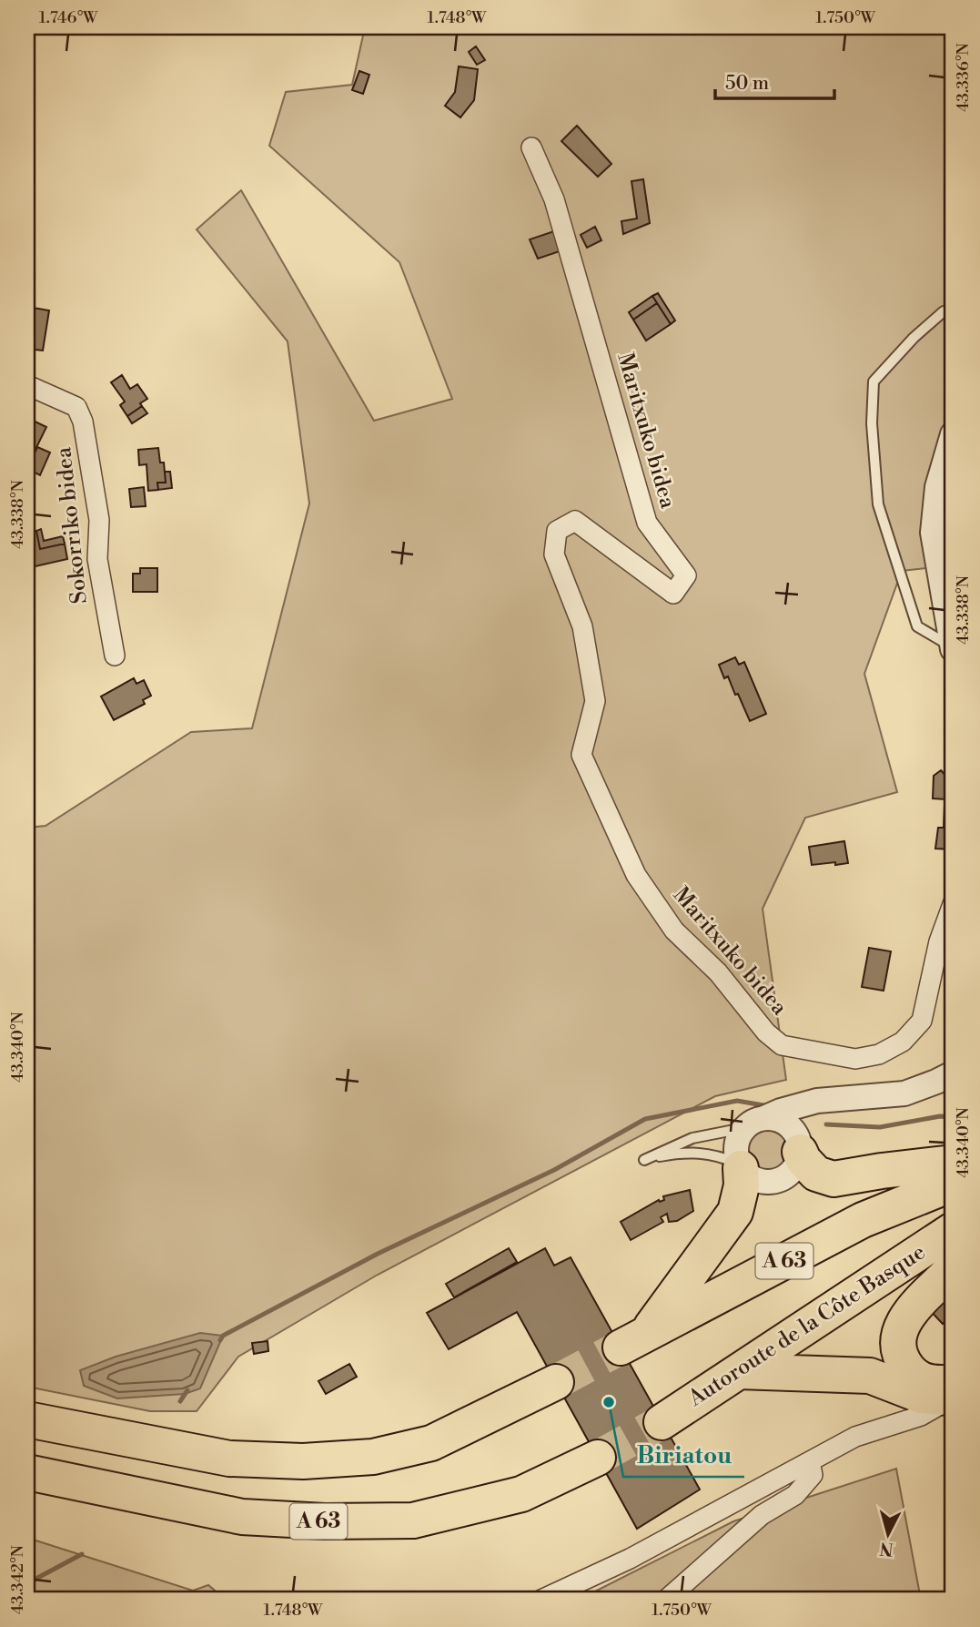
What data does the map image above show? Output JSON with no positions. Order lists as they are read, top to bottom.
{
  "streets": {
    "highway": ["A 63", "Autoroute de la Côte Basque"],
    "street": ["Maritxuko bidea", "Sokorriko bidea"]
  },
  "places": ["Biriatou"],
  "scale_bar": "50 m",
  "north": "bottom",
  "coordinates": [
    "1.746°W",
    "1.748°W",
    "1.750°W",
    "43.336°N",
    "43.338°N",
    "43.340°N",
    "43.342°N"
  ]
}
